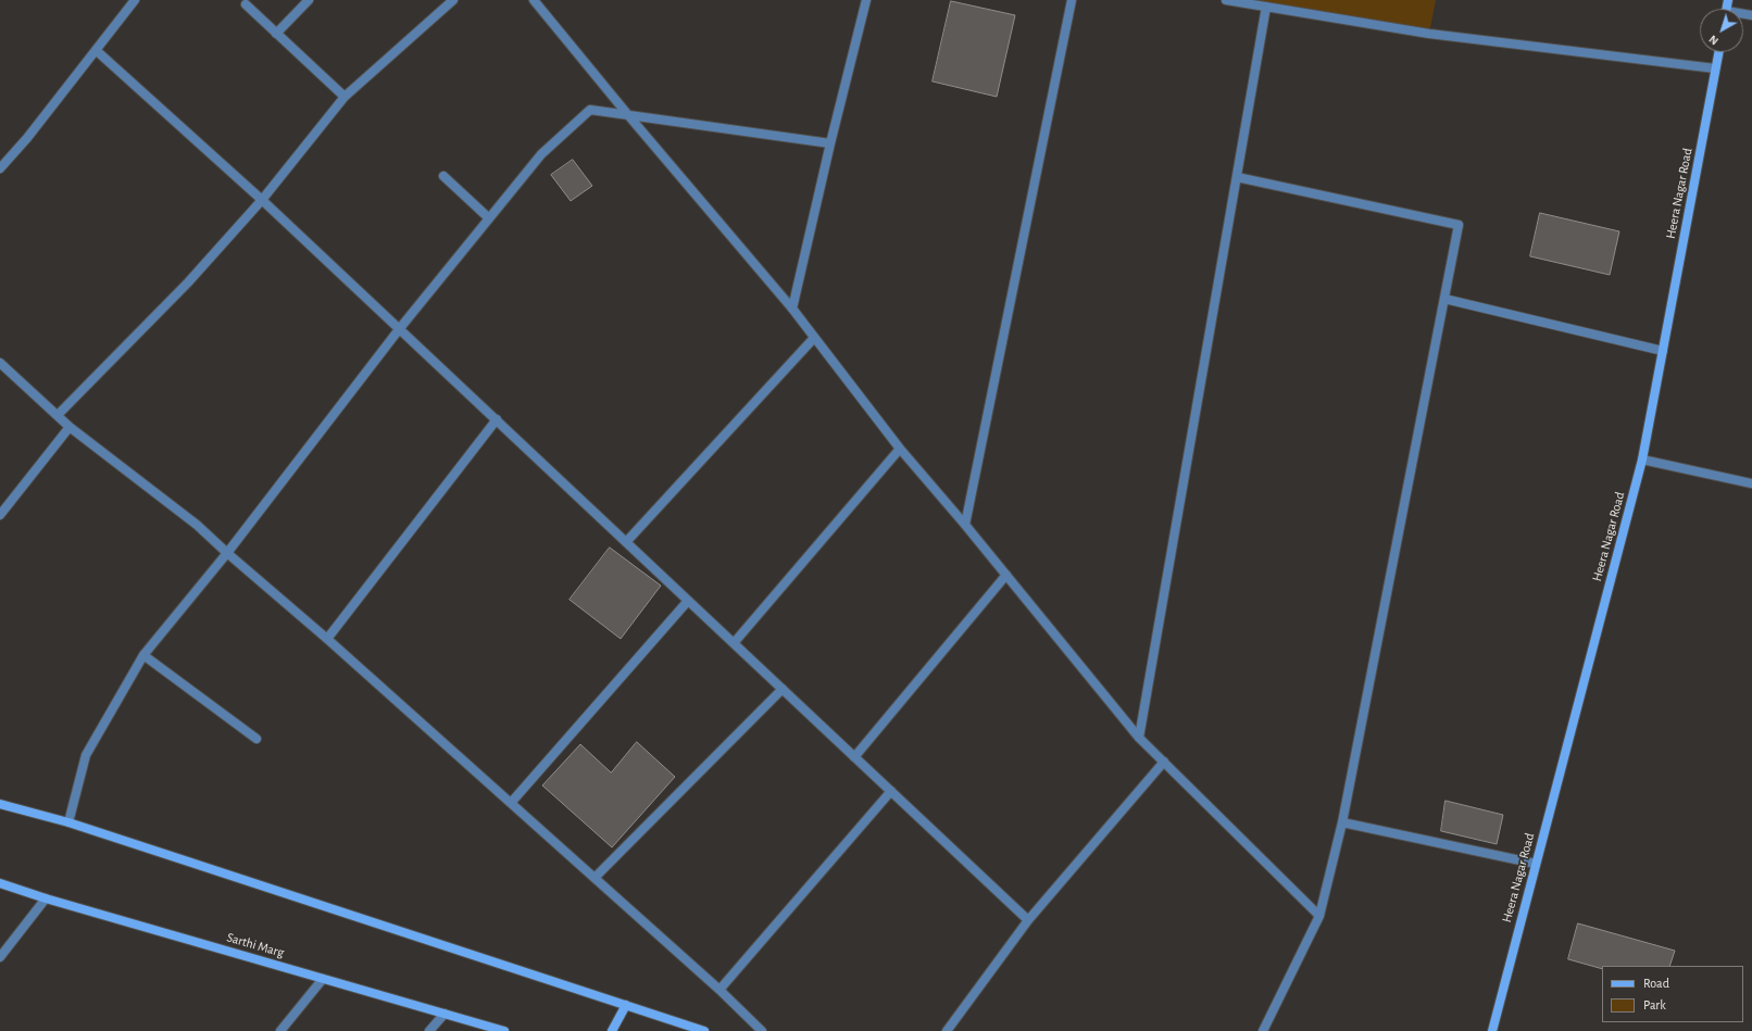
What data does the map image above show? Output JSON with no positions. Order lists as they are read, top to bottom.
{
  "streets": {
    "street": ["Heera Nagar Road", "Sarthi Marg"]
  },
  "legend": ["Road", "Park"],
  "north": "bottom left"
}
